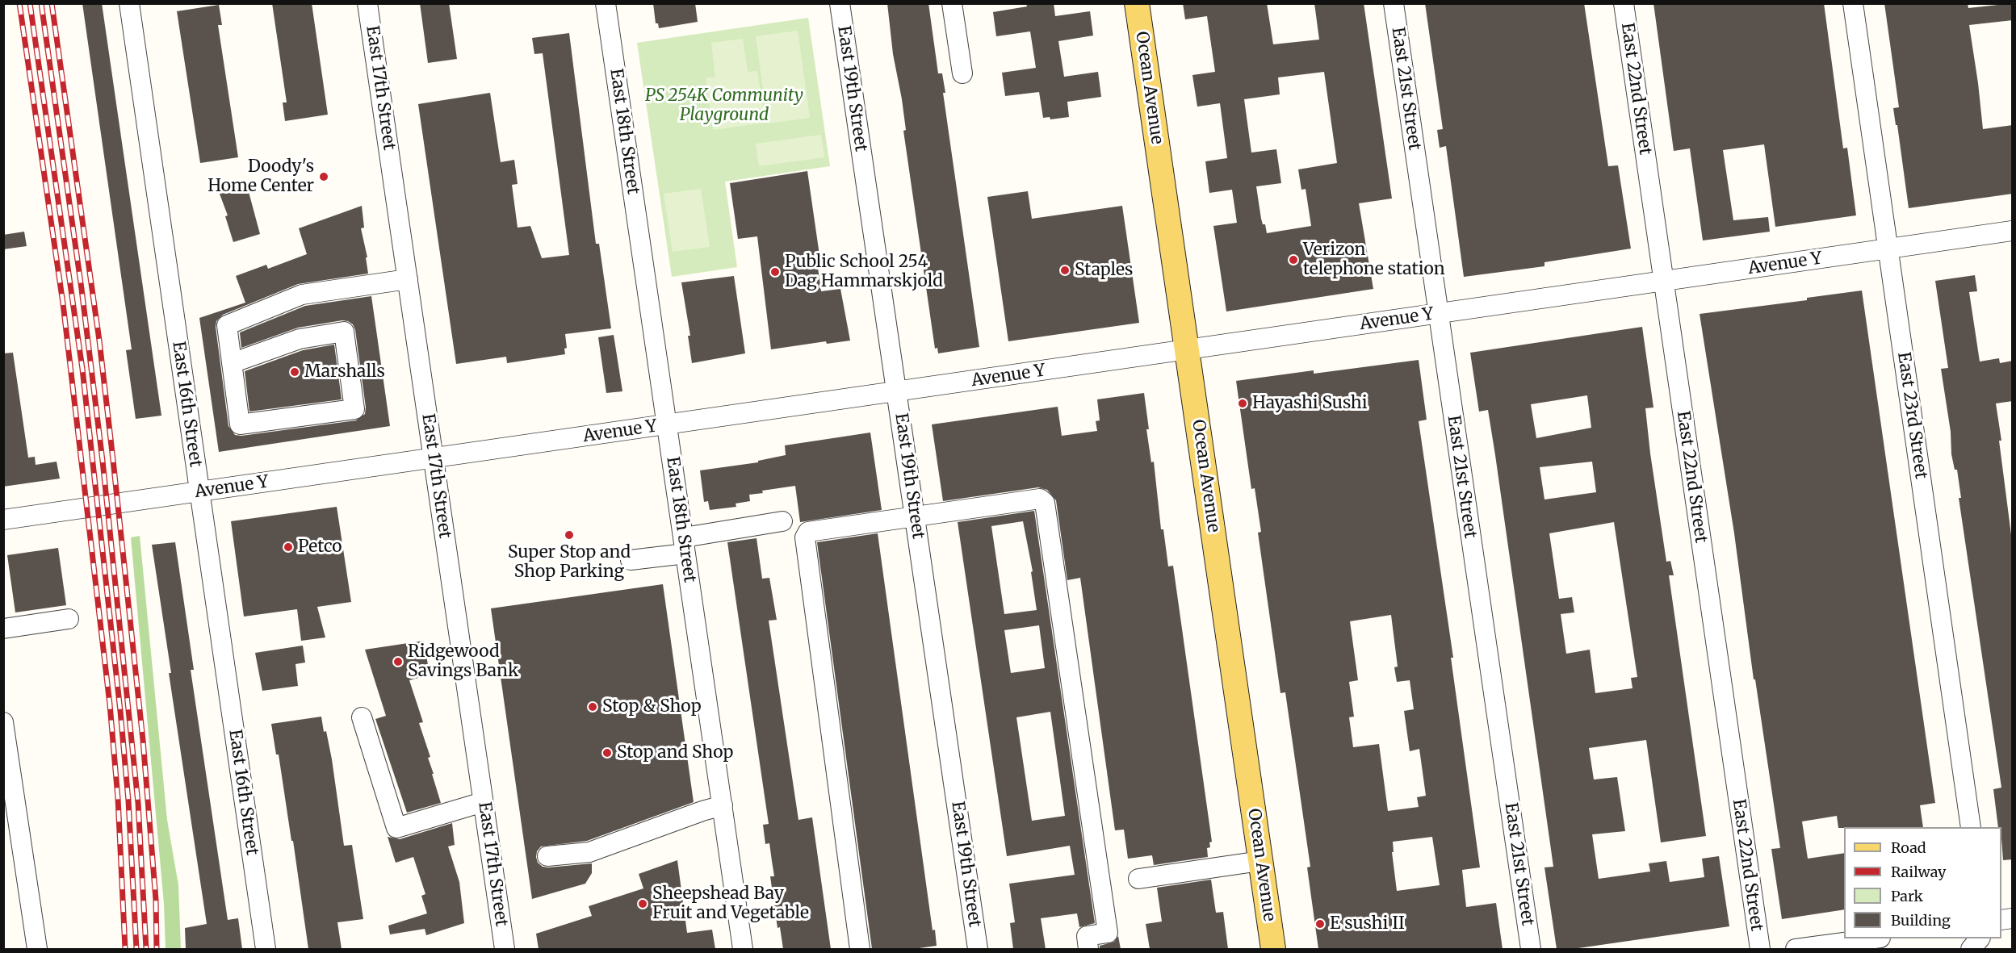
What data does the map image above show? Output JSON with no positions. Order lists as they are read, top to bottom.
{
  "streets": {
    "main road": ["Ocean Avenue"],
    "street": [
      "East 17th Street",
      "East 19th Street",
      "East 21st Street",
      "East 22nd Street",
      "East 18th Street",
      "Avenue Y",
      "East 16th Street",
      "East 23rd Street"
    ]
  },
  "crossings": [
    ["East 17th Street", "Avenue Y"],
    ["Ocean Avenue", "Avenue Y"],
    ["East 19th Street", "Avenue Y"],
    ["East 21st Street", "Avenue Y"],
    ["East 22nd Street", "Avenue Y"],
    ["East 18th Street", "Avenue Y"],
    ["Avenue Y", "East 16th Street"],
    ["Avenue Y", "East 23rd Street"]
  ],
  "parks": ["PS 254K Community Playground"],
  "places": [
    "Doody's Home Center",
    "Verizon telephone station",
    "Staples",
    "Public School 254 Dag Hammarskjold",
    "Marshalls",
    "Hayashi Sushi",
    "Super Stop and Shop Parking",
    "Petco",
    "Ridgewood Savings Bank",
    "Stop & Shop",
    "Stop and Shop",
    "Sheepshead Bay Fruit and Vegetable",
    "E sushi II"
  ],
  "legend": [
    "Road",
    "Railway",
    "Park",
    "Building"
  ]
}
